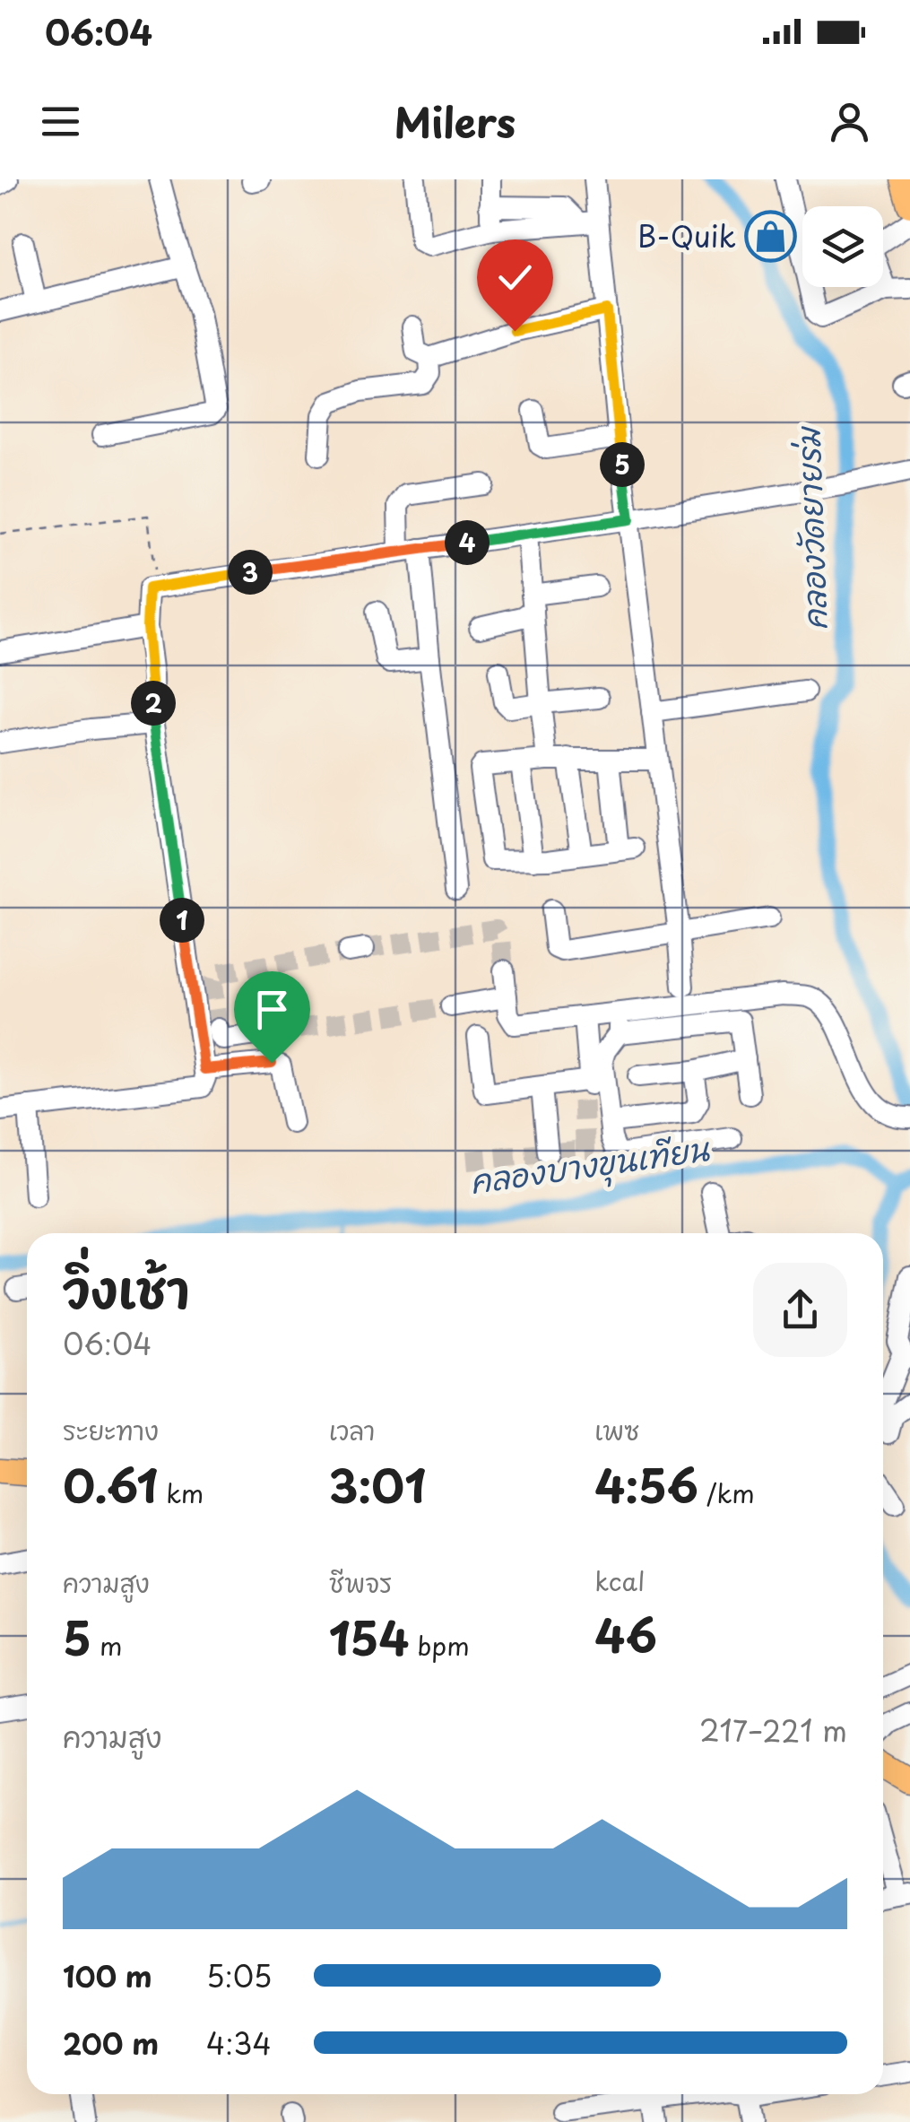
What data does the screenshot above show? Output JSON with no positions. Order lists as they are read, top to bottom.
{
  "water": ["คลองวัดยายร่ม", "คลองบางขุนเทียน"],
  "places": {
    "shop": ["B-Quik"]
  },
  "page": {
    "status": "06:04",
    "header": "Milers",
    "pins": [
      "5",
      "4",
      "3",
      "2",
      "1"
    ],
    "heading": ["วิ่งเช้า", "06:04"],
    "stats": [
      ["ระยะทาง", "0.61 km"],
      ["เวลา", "3:01"],
      ["เพซ", "4:56 /km"],
      ["ความสูง", "5 m"],
      ["ชีพจร", "154 bpm"],
      ["kcal", "46"]
    ],
    "chart": ["ความสูง", "217–221 m"],
    "list": [
      {
        "name": "100 m",
        "note": "5:05"
      },
      {
        "name": "200 m",
        "note": "4:34"
      }
    ]
  }
}
